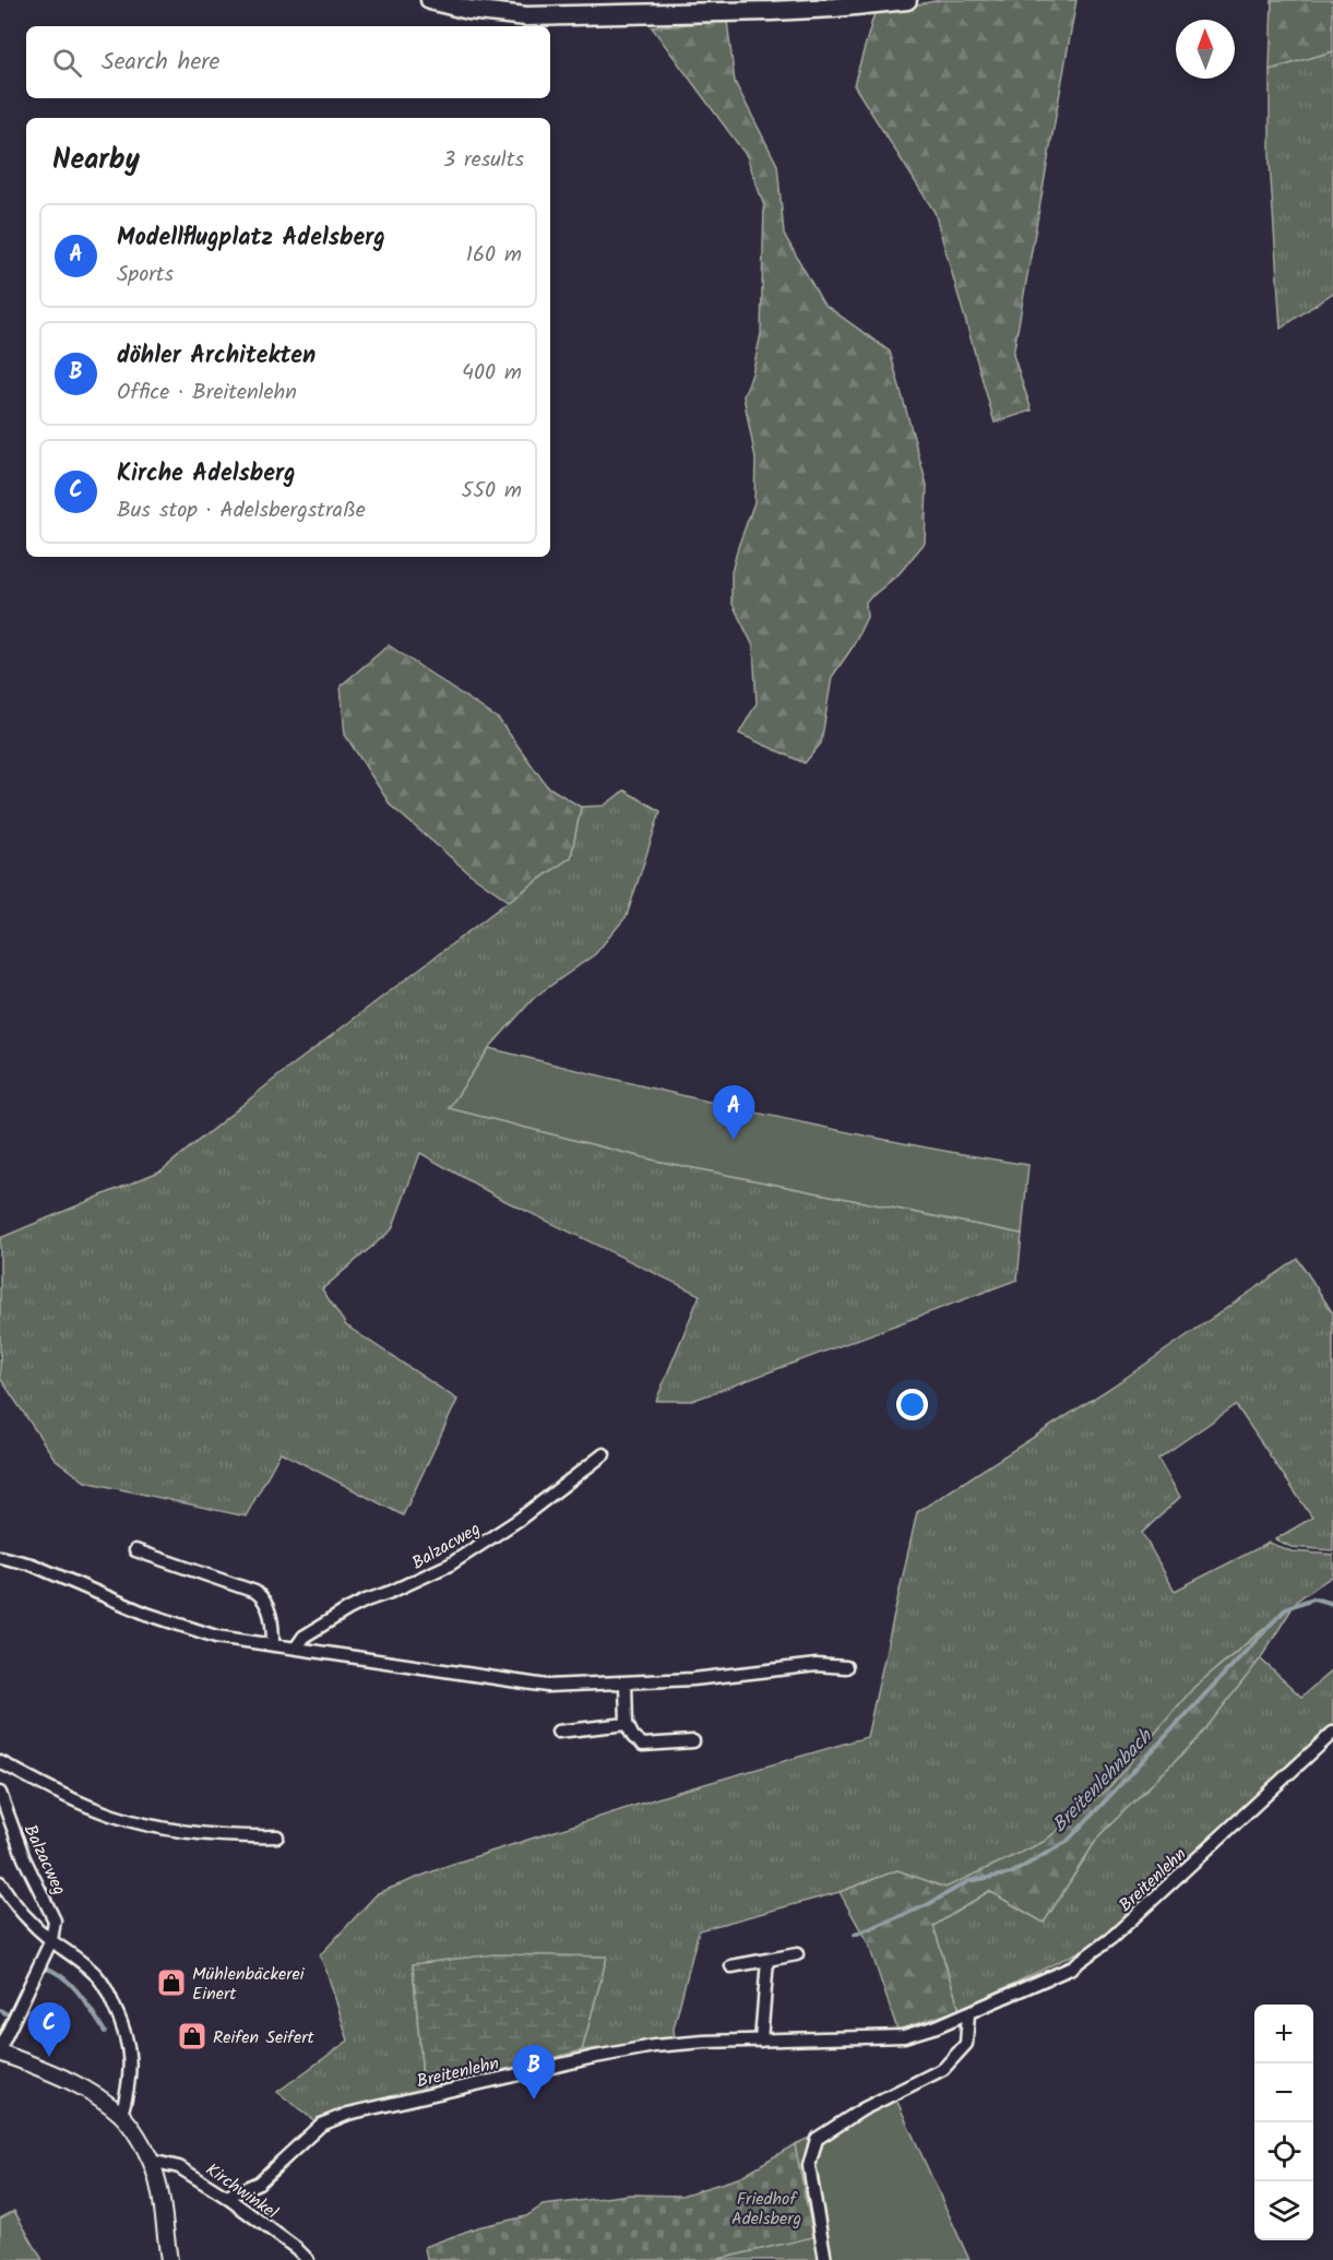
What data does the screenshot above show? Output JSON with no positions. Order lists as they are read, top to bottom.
{
  "streets": {
    "street": ["Balzacweg", "Breitenlehn", "Kirchwinkel"]
  },
  "crossings": [
    ["Breitenlehn", "Kirchwinkel"]
  ],
  "water": ["Breitenlehnbach"],
  "parks": ["Friedhof Adelsberg"],
  "places": {
    "shop": ["Mühlenbäckerei Einert", "Reifen Seifert"]
  },
  "north": "top",
  "page": {
    "search": "Search here",
    "heading": ["Nearby", "3 results"],
    "list": [
      {
        "mark": "A",
        "name": "Modellflugplatz Adelsberg",
        "note": "Sports",
        "value": "160 m"
      },
      {
        "mark": "B",
        "name": "döhler Architekten",
        "note": "Office · Breitenlehn",
        "value": "400 m"
      },
      {
        "mark": "C",
        "name": "Kirche Adelsberg",
        "note": "Bus stop · Adelsbergstraße",
        "value": "550 m"
      }
    ],
    "pins": ["A", "C", "B"],
    "map_buttons": ["+", "−"]
  }
}
